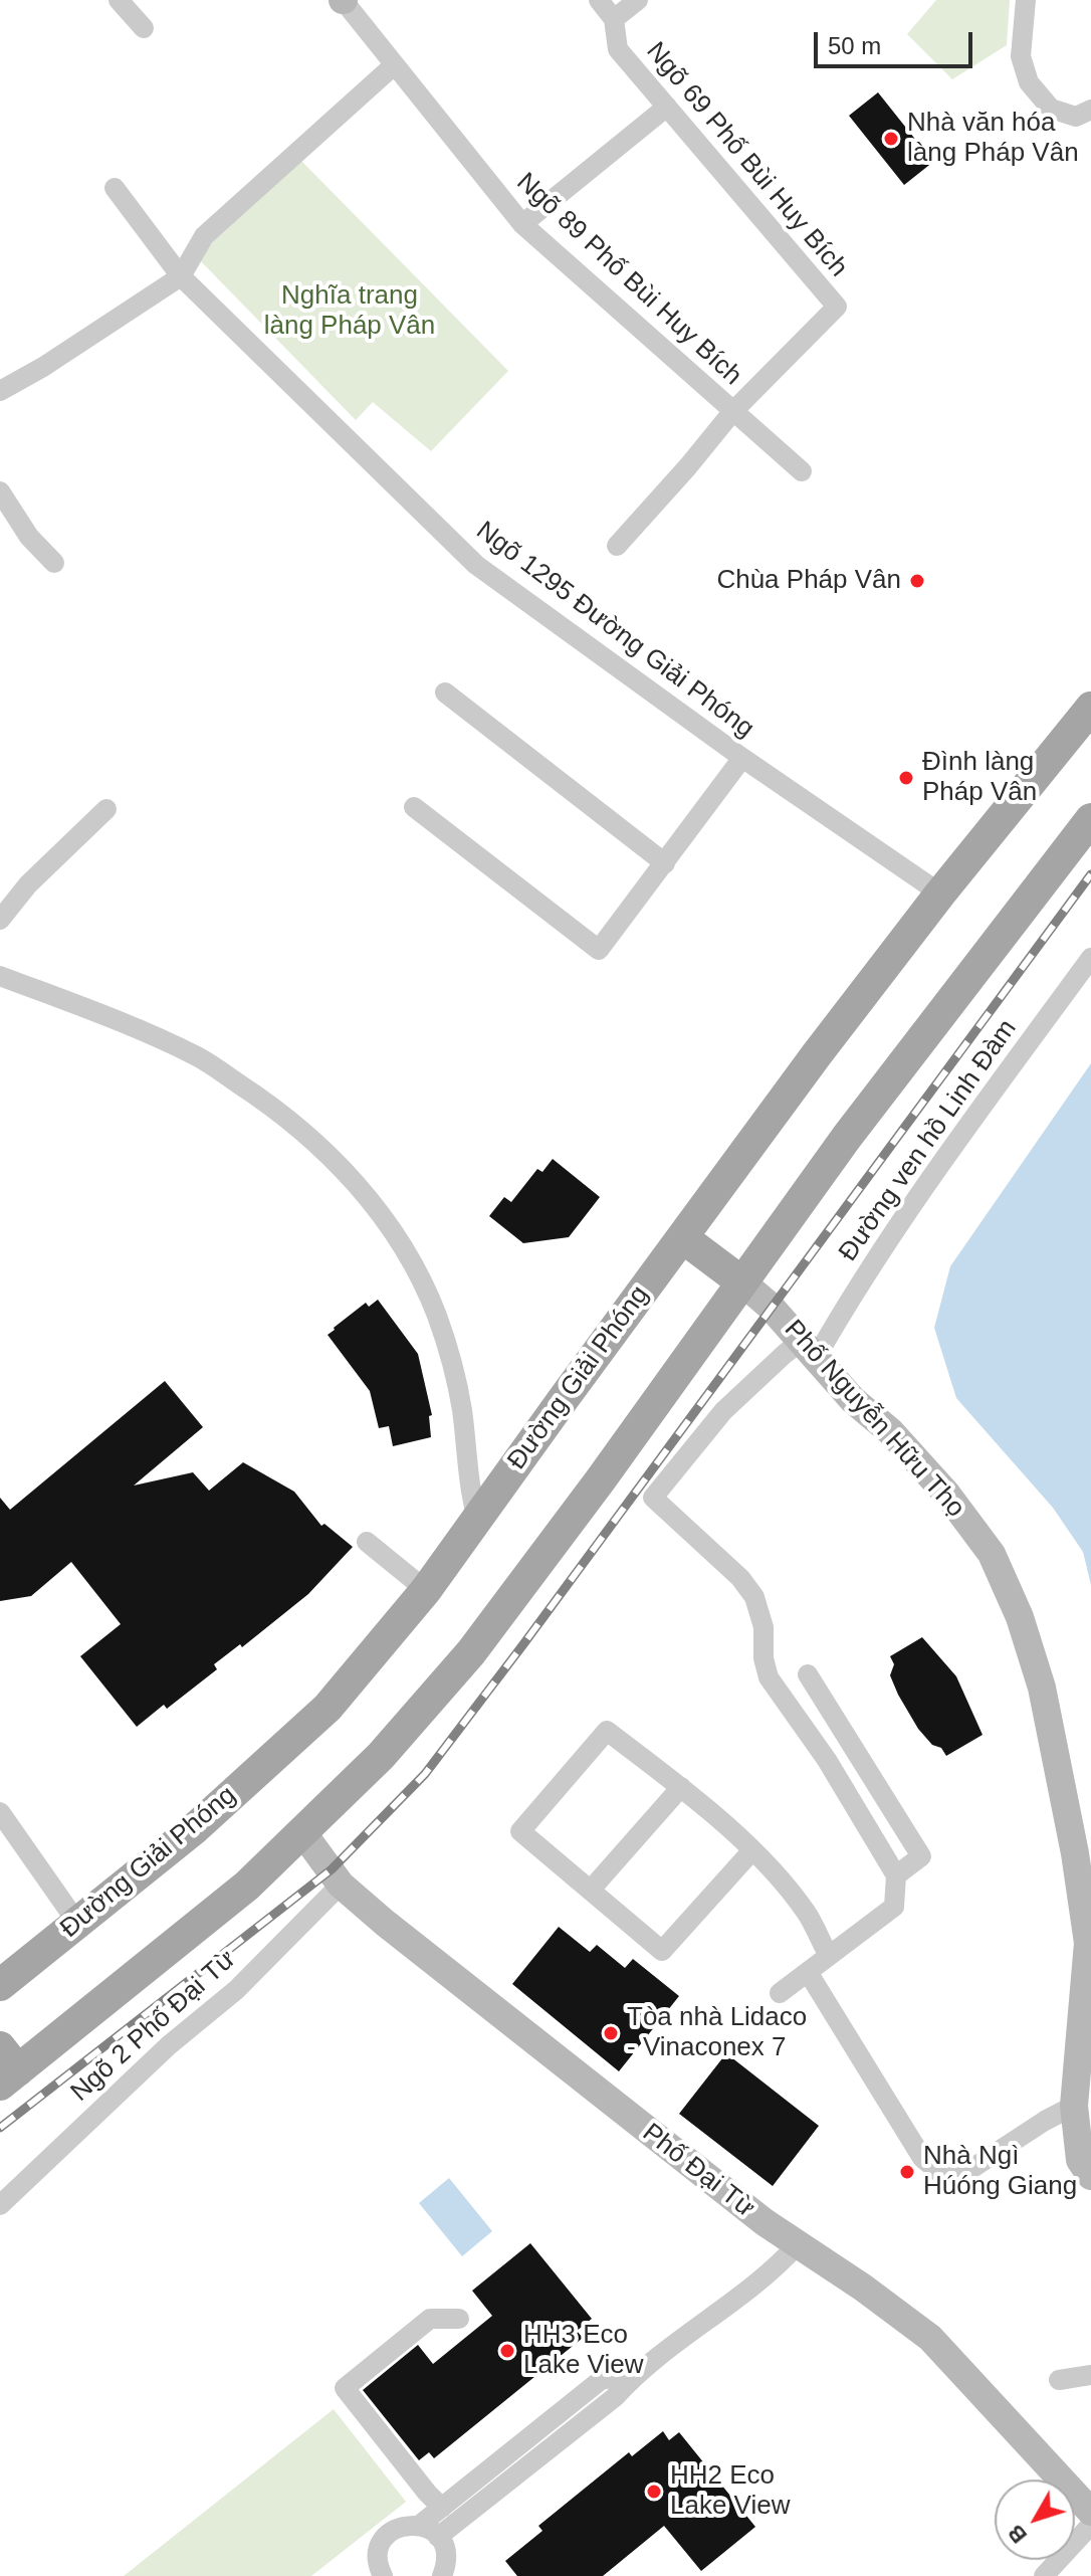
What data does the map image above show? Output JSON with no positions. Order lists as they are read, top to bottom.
{
  "streets": {
    "main road": ["Đường Giải Phóng"],
    "street": [
      "Ngõ 69 Phố Bùi Huy Bích",
      "Ngõ 89 Phố Bùi Huy Bích",
      "Ngõ 1295 Đường Giải Phóng",
      "Đường ven hồ Linh Đàm",
      "Phố Nguyễn Hữu Thọ",
      "Ngõ 2 Phố Đại Từ",
      "Phố Đại Từ"
    ]
  },
  "crossings": [
    ["Ngõ 69 Phố Bùi Huy Bích", "Ngõ 89 Phố Bùi Huy Bích"],
    ["Ngõ 1295 Đường Giải Phóng", "Đường Giải Phóng"],
    ["Đường ven hồ Linh Đàm", "Phố Nguyễn Hữu Thọ"],
    ["Ngõ 2 Phố Đại Từ", "Phố Đại Từ"]
  ],
  "parks": ["Nghĩa trang làng Pháp Vân"],
  "places": [
    "Nhà văn hóa làng Pháp Vân",
    "Chùa Pháp Vân",
    "Đình làng Pháp Vân",
    "Tòa nhà Lidaco - Vinaconex 7",
    "Nhà Ngì Húóng Giang",
    "HH3 Eco Lake View",
    "HH2 Eco Lake View"
  ],
  "scale_bar": "50 m",
  "north": "bottom left"
}
